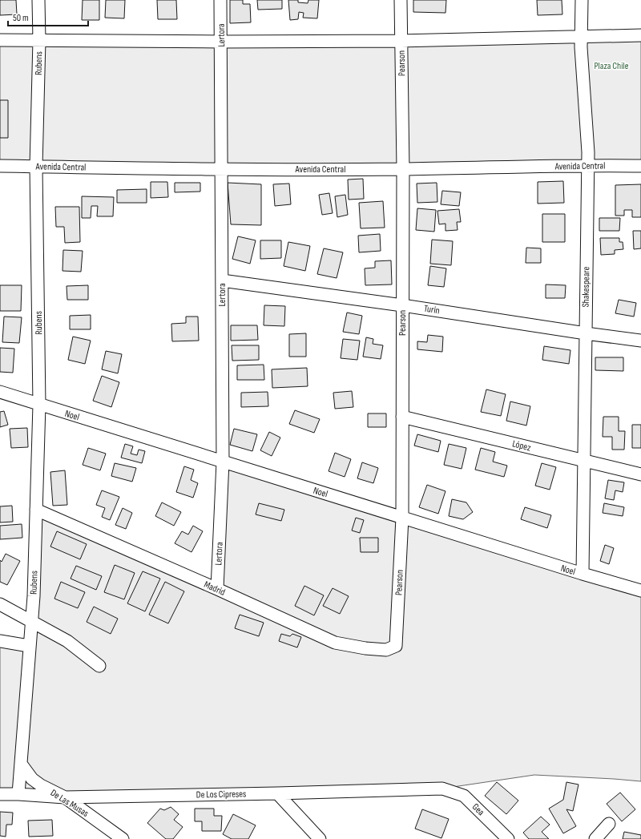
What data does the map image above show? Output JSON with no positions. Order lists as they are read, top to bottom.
{
  "streets": {
    "street": [
      "Lertora",
      "Rubens",
      "Pearson",
      "Avenida Central",
      "Shakespeare",
      "Turin",
      "Noel",
      "López",
      "Madrid",
      "De Los Cipreses",
      "De Las Musas",
      "Gea"
    ]
  },
  "crossings": [
    ["Lertora", "Avenida Central"],
    ["Lertora", "Turin"],
    ["Lertora", "Noel"],
    ["Lertora", "Madrid"],
    ["Rubens", "Avenida Central"],
    ["Rubens", "Noel"],
    ["Rubens", "Madrid"],
    ["Rubens", "De Los Cipreses"],
    ["Rubens", "De Las Musas"],
    ["Pearson", "Avenida Central"],
    ["Pearson", "Turin"],
    ["Pearson", "Noel"],
    ["Pearson", "López"],
    ["Pearson", "Madrid"],
    ["Avenida Central", "Shakespeare"],
    ["Shakespeare", "Turin"],
    ["Shakespeare", "Noel"],
    ["Shakespeare", "López"],
    ["De Los Cipreses", "De Las Musas"],
    ["De Los Cipreses", "Gea"]
  ],
  "parks": ["Plaza Chile"],
  "scale_bar": "50 m"
}
